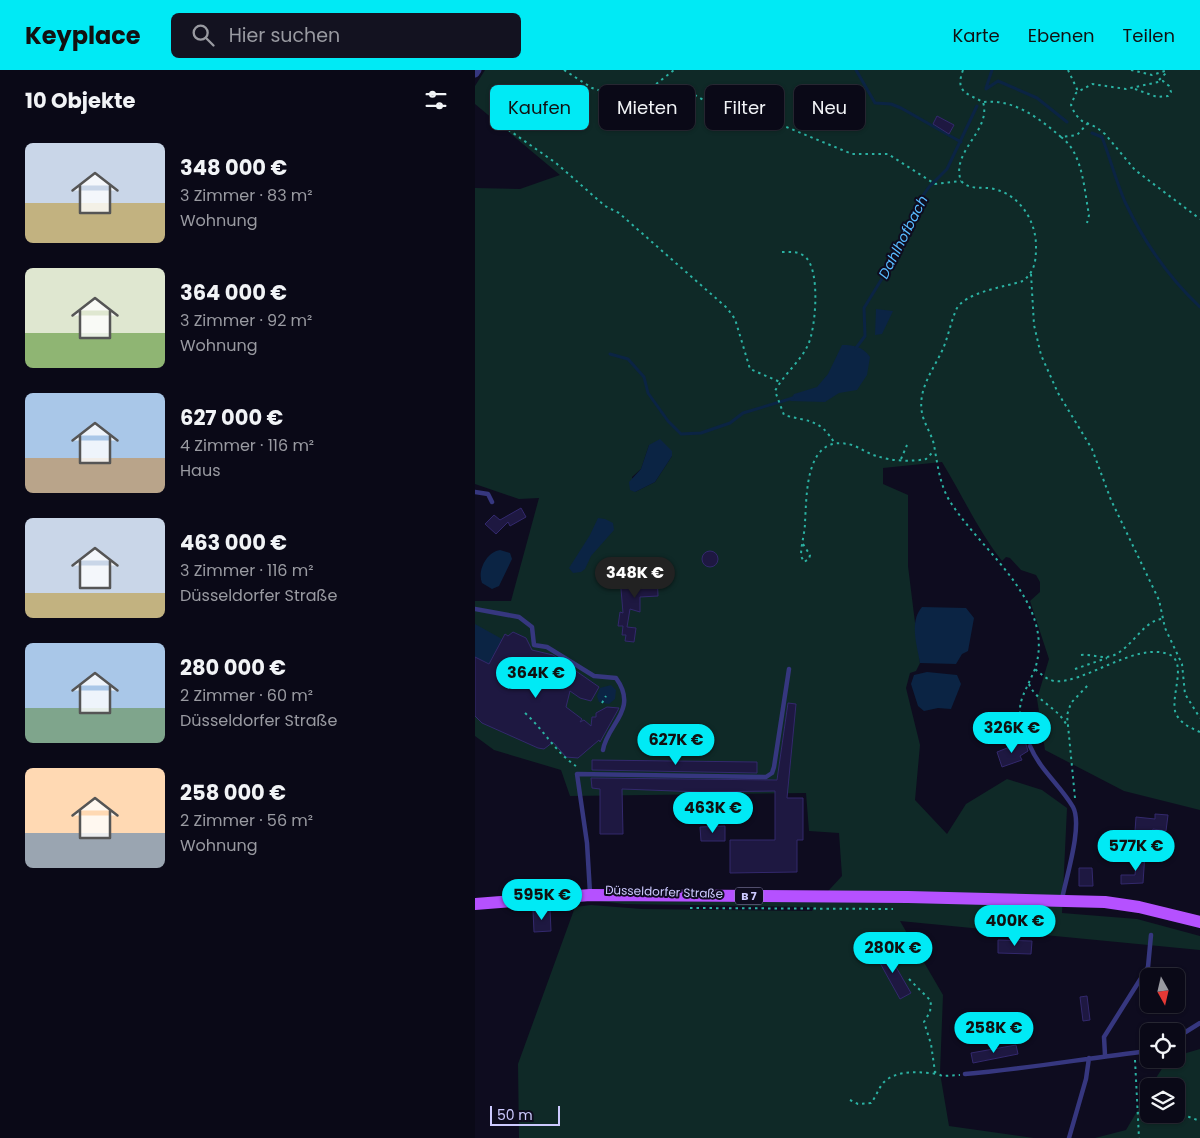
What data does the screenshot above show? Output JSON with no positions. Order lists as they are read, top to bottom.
{
  "streets": {
    "main road": ["Düsseldorfer Straße", "B 7"]
  },
  "crossings": [
    ["Düsseldorfer Straße", "B 7"]
  ],
  "water": ["Dahlhofbach"],
  "scale_bar": "50 m",
  "north": "bottom",
  "page": {
    "header": "Keyplace",
    "search": "Hier suchen",
    "nav": ["Karte", "Ebenen", "Teilen"],
    "heading": "10 Objekte",
    "chip": [
      "Kaufen",
      "Mieten",
      "Filter",
      "Neu"
    ],
    "list": [
      {
        "name": "348 000 €",
        "note": "3 Zimmer · 83 m² · Wohnung"
      },
      {
        "name": "364 000 €",
        "note": "3 Zimmer · 92 m² · Wohnung"
      },
      {
        "name": "627 000 €",
        "note": "4 Zimmer · 116 m² · Haus"
      },
      {
        "name": "463 000 €",
        "note": "3 Zimmer · 116 m² · Düsseldorfer Straße"
      },
      {
        "name": "280 000 €",
        "note": "2 Zimmer · 60 m² · Düsseldorfer Straße"
      },
      {
        "name": "258 000 €",
        "note": "2 Zimmer · 56 m² · Wohnung"
      }
    ],
    "price": [
      "348K €",
      "364K €",
      "326K €",
      "627K €",
      "463K €",
      "577K €",
      "595K €",
      "400K €",
      "280K €",
      "258K €"
    ],
    "scale": "50 m"
  }
}
